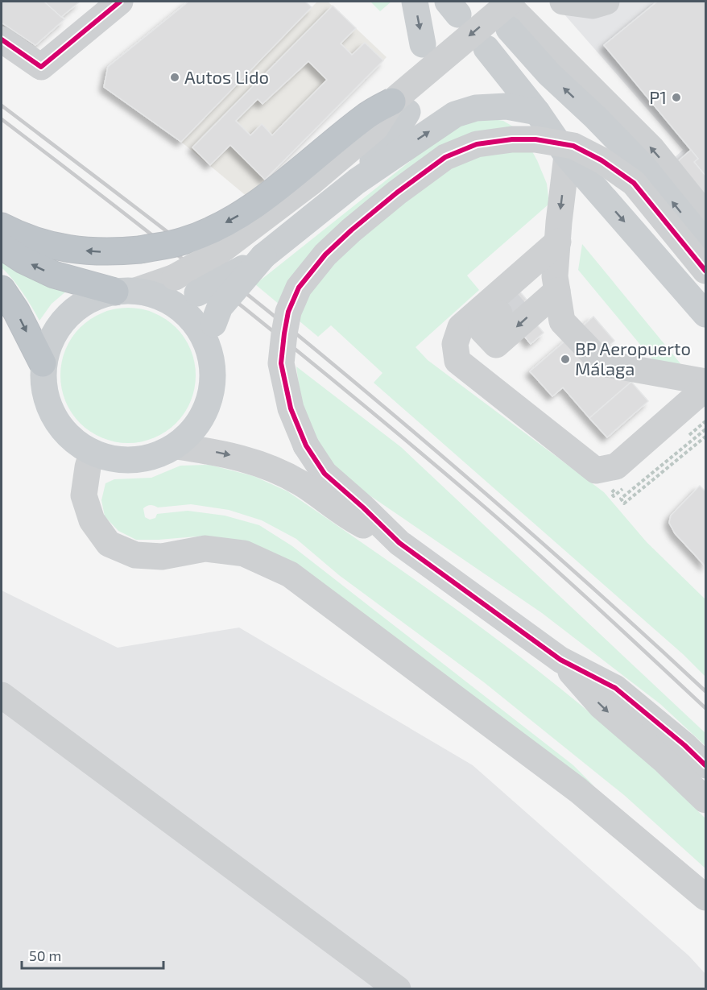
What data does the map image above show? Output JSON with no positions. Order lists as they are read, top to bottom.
{
  "places": ["Autos Lido", "P1", "BP Aeropuerto Málaga"],
  "scale_bar": "50 m"
}
